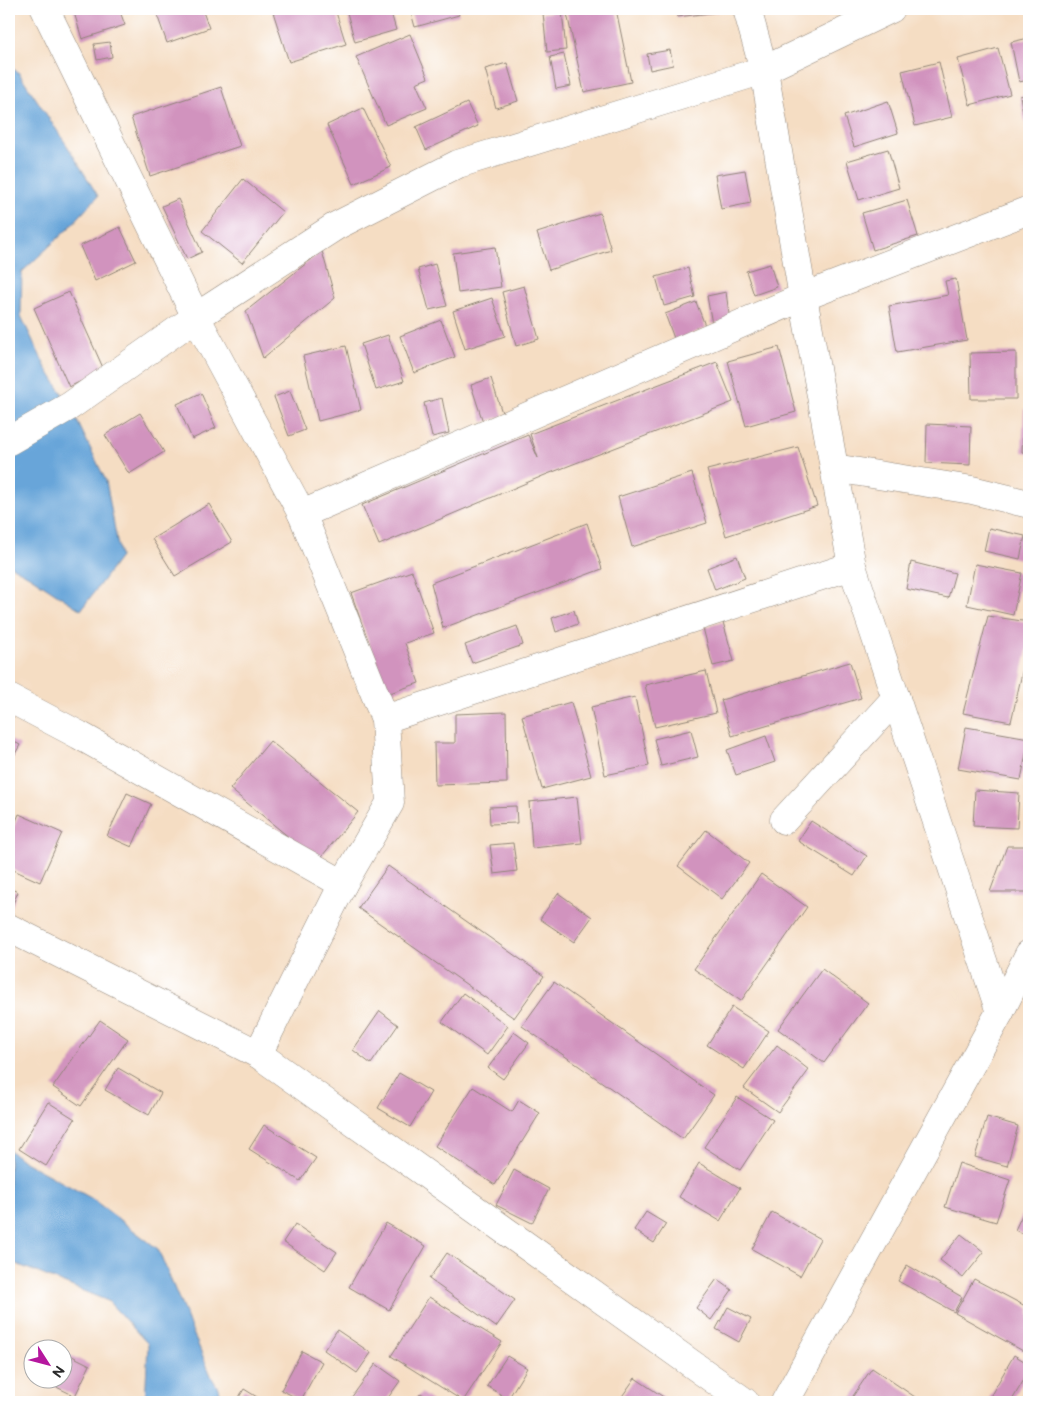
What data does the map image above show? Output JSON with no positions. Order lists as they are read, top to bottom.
{
  "north": "bottom right"
}
